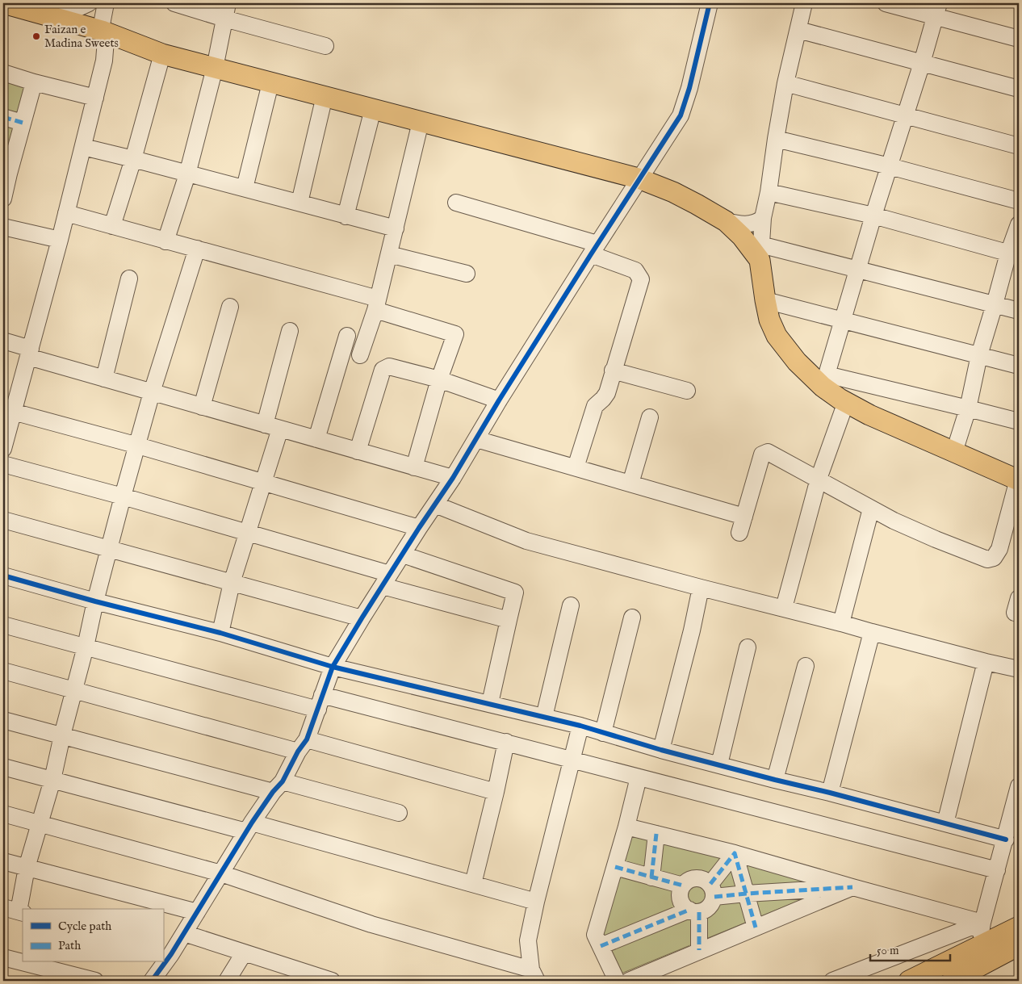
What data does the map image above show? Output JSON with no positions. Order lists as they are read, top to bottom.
{
  "places": ["Faizan e Madina Sweets"],
  "legend": ["Cycle path", "Path"],
  "scale_bar": "50 m"
}
